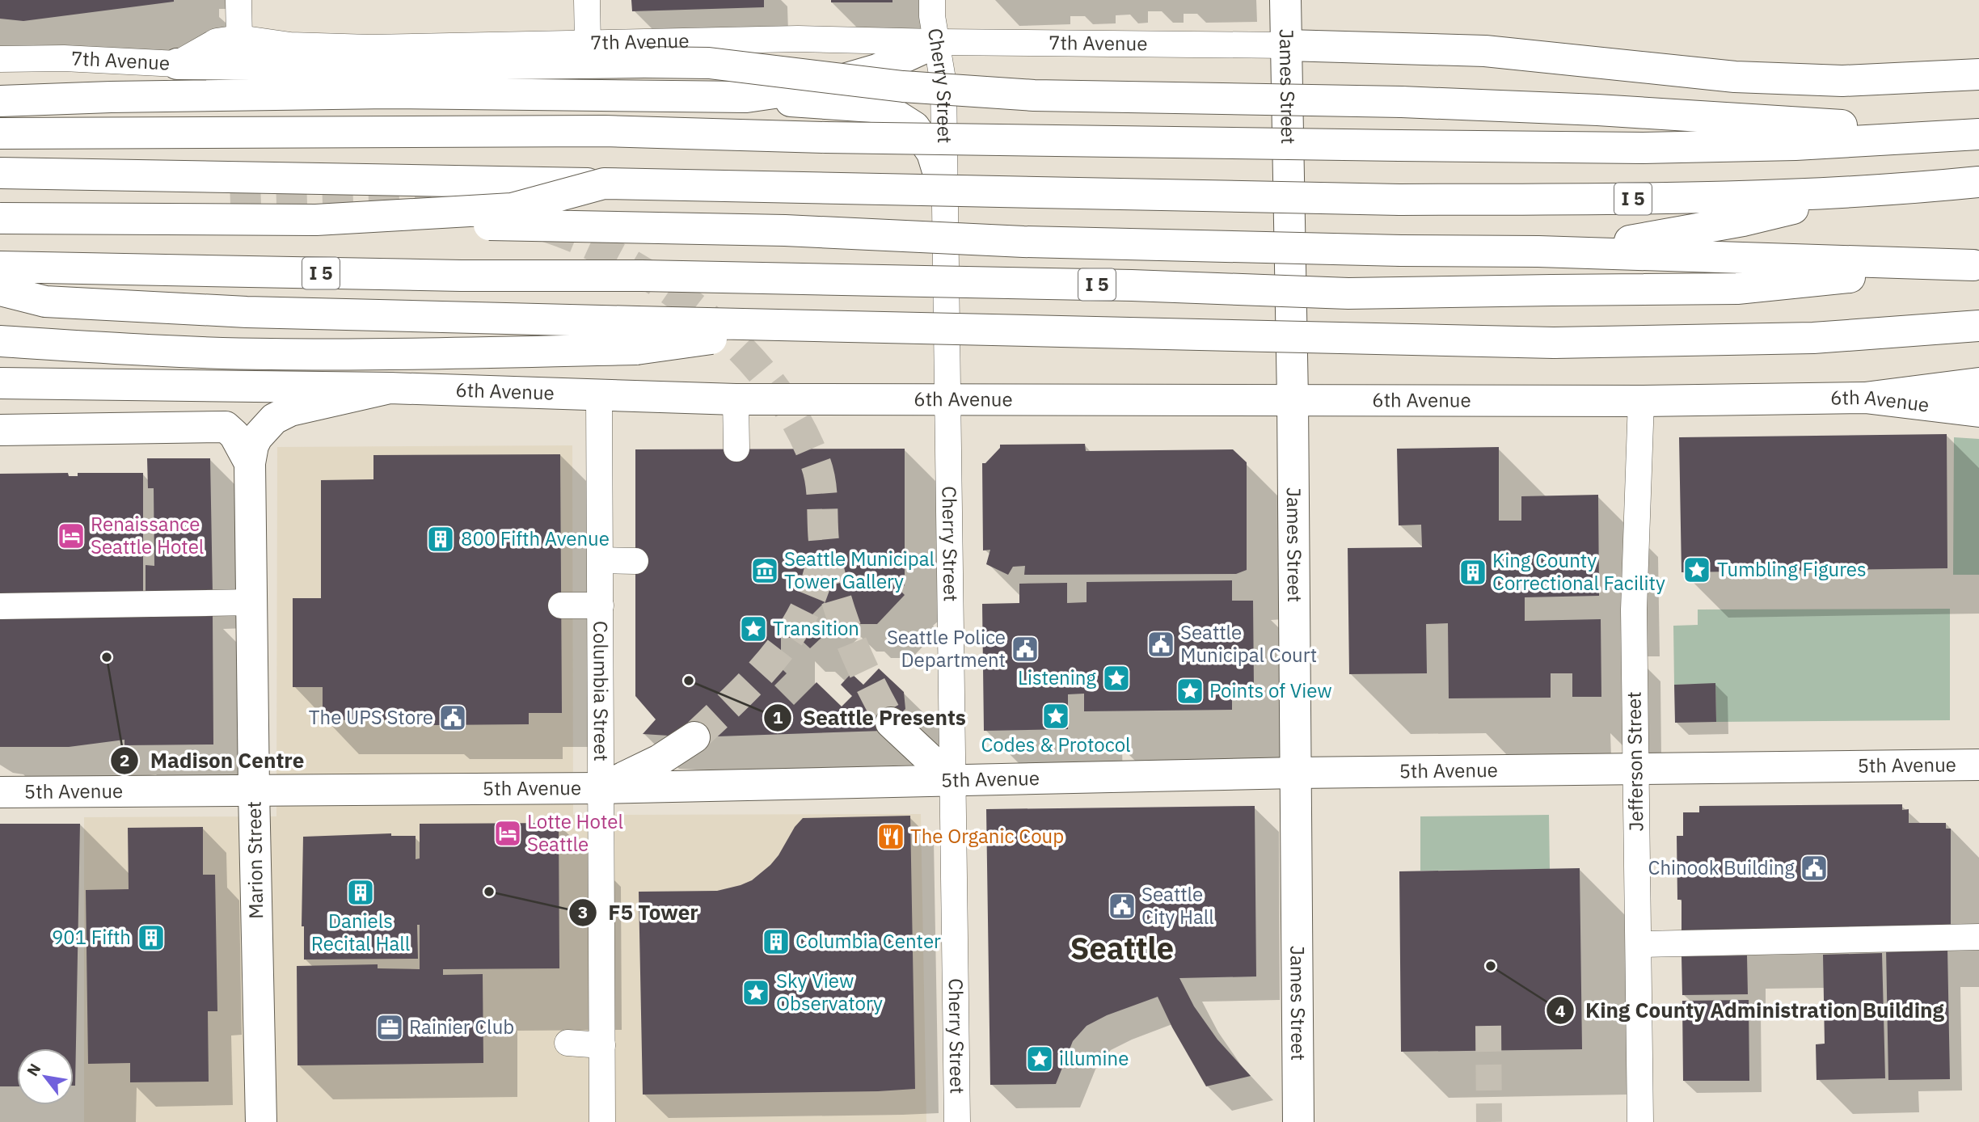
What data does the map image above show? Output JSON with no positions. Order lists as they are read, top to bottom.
{
  "streets": {
    "main road": [
      "James Street",
      "I 5",
      "6th Avenue",
      "5th Avenue",
      "Marion Street"
    ],
    "street": [
      "7th Avenue",
      "Cherry Street",
      "Columbia Street",
      "Jefferson Street"
    ]
  },
  "crossings": [
    ["7th Avenue", "Cherry Street"],
    ["7th Avenue", "James Street"],
    ["Cherry Street", "6th Avenue"],
    ["Cherry Street", "5th Avenue"],
    ["James Street", "6th Avenue"],
    ["James Street", "5th Avenue"],
    ["6th Avenue", "Columbia Street"],
    ["6th Avenue", "Jefferson Street"],
    ["6th Avenue", "Marion Street"],
    ["Columbia Street", "5th Avenue"],
    ["Jefferson Street", "5th Avenue"],
    ["5th Avenue", "Marion Street"]
  ],
  "districts": ["Seattle"],
  "places": {
    "hotel": ["Renaissance Seattle Hotel", "Lotte Hotel Seattle"],
    "building": [
      "800 Fifth Avenue",
      "King County Correctional Facility",
      "Daniels Recital Hall",
      "901 Fifth",
      "Columbia Center"
    ],
    "place": [
      "Tumbling Figures",
      "Transition",
      "Listening",
      "Points of View",
      "Codes & Protocol",
      "Sky View Observatory",
      "illumine"
    ],
    "museum": ["Seattle Municipal Tower Gallery"],
    "public building": [
      "Seattle Municipal Court",
      "Seattle Police Department",
      "The UPS Store",
      "Chinook Building",
      "Seattle City Hall"
    ],
    "other": [
      "Madison Centre",
      "Seattle Presents",
      "F5 Tower",
      "King County Administration Building"
    ],
    "restaurant": ["The Organic Coup"],
    "office": ["Rainier Club"]
  },
  "north": "top left"
}
